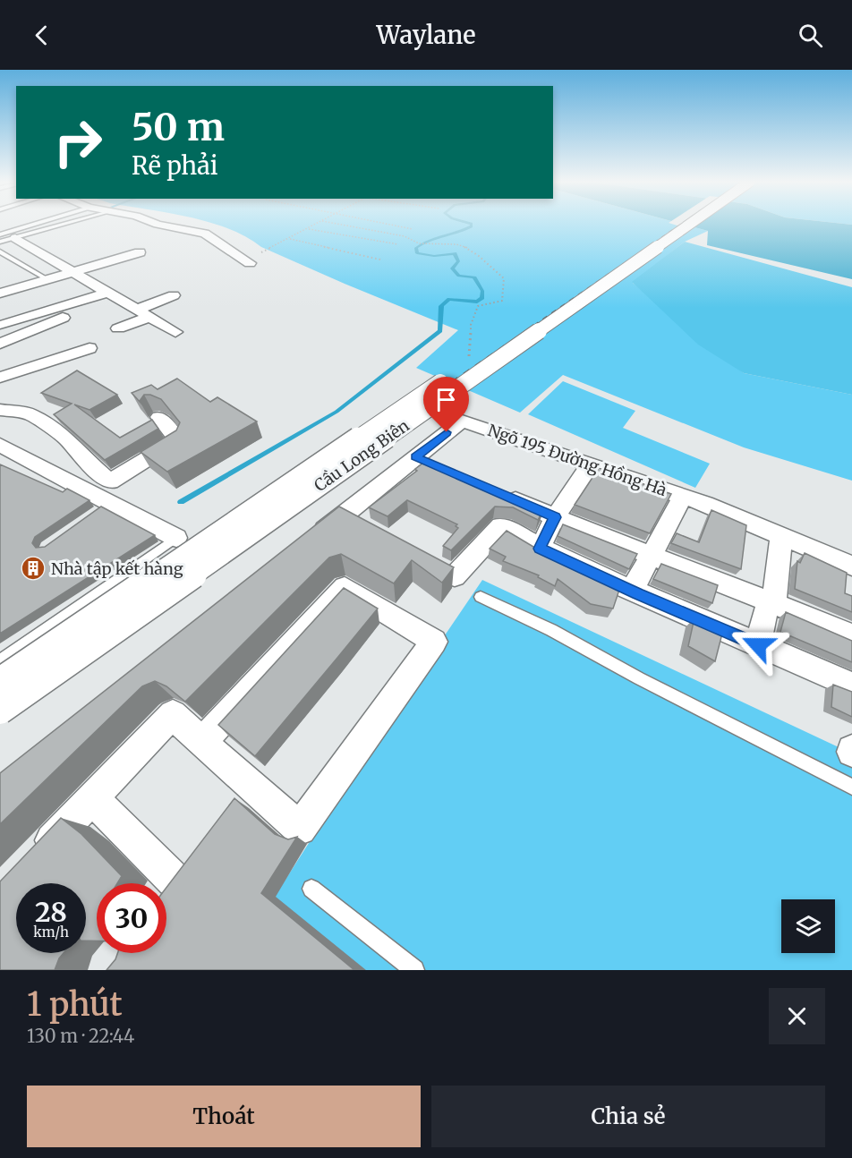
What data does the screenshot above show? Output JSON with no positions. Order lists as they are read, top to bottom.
{
  "streets": {
    "street": ["Cầu Long Biên", "Ngõ 195 Đường Hồng Hà"]
  },
  "places": {
    "building": ["Nhà tập kết hàng"]
  },
  "page": {
    "header": "Waylane",
    "turn": ["50 m", "Rẽ phải"],
    "speed": "28 km/h",
    "limit": "30",
    "heading": ["1 phút", "130 m · 22:44"],
    "buttons": ["Thoát", "Chia sẻ"]
  }
}
